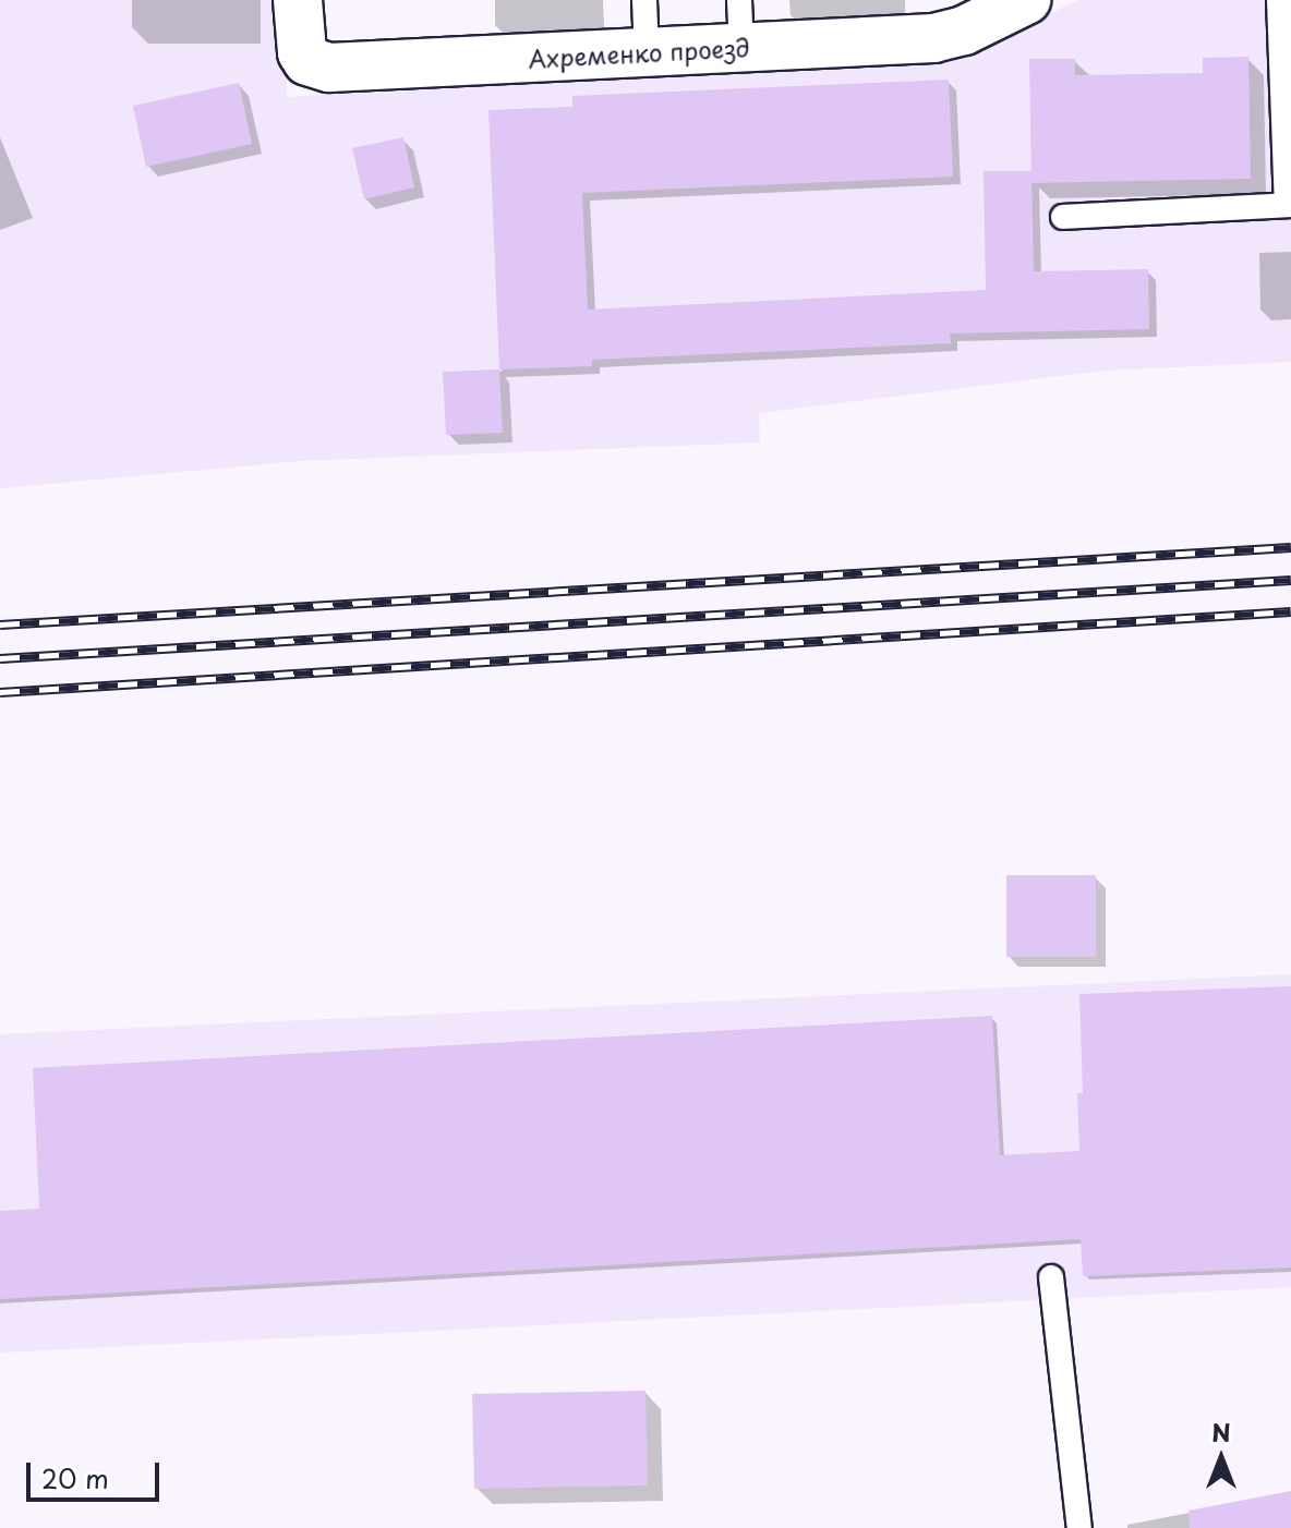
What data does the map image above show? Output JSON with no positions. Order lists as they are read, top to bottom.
{
  "streets": {
    "street": ["Ахременко проезд"]
  },
  "scale_bar": "20 m",
  "north": "top"
}
